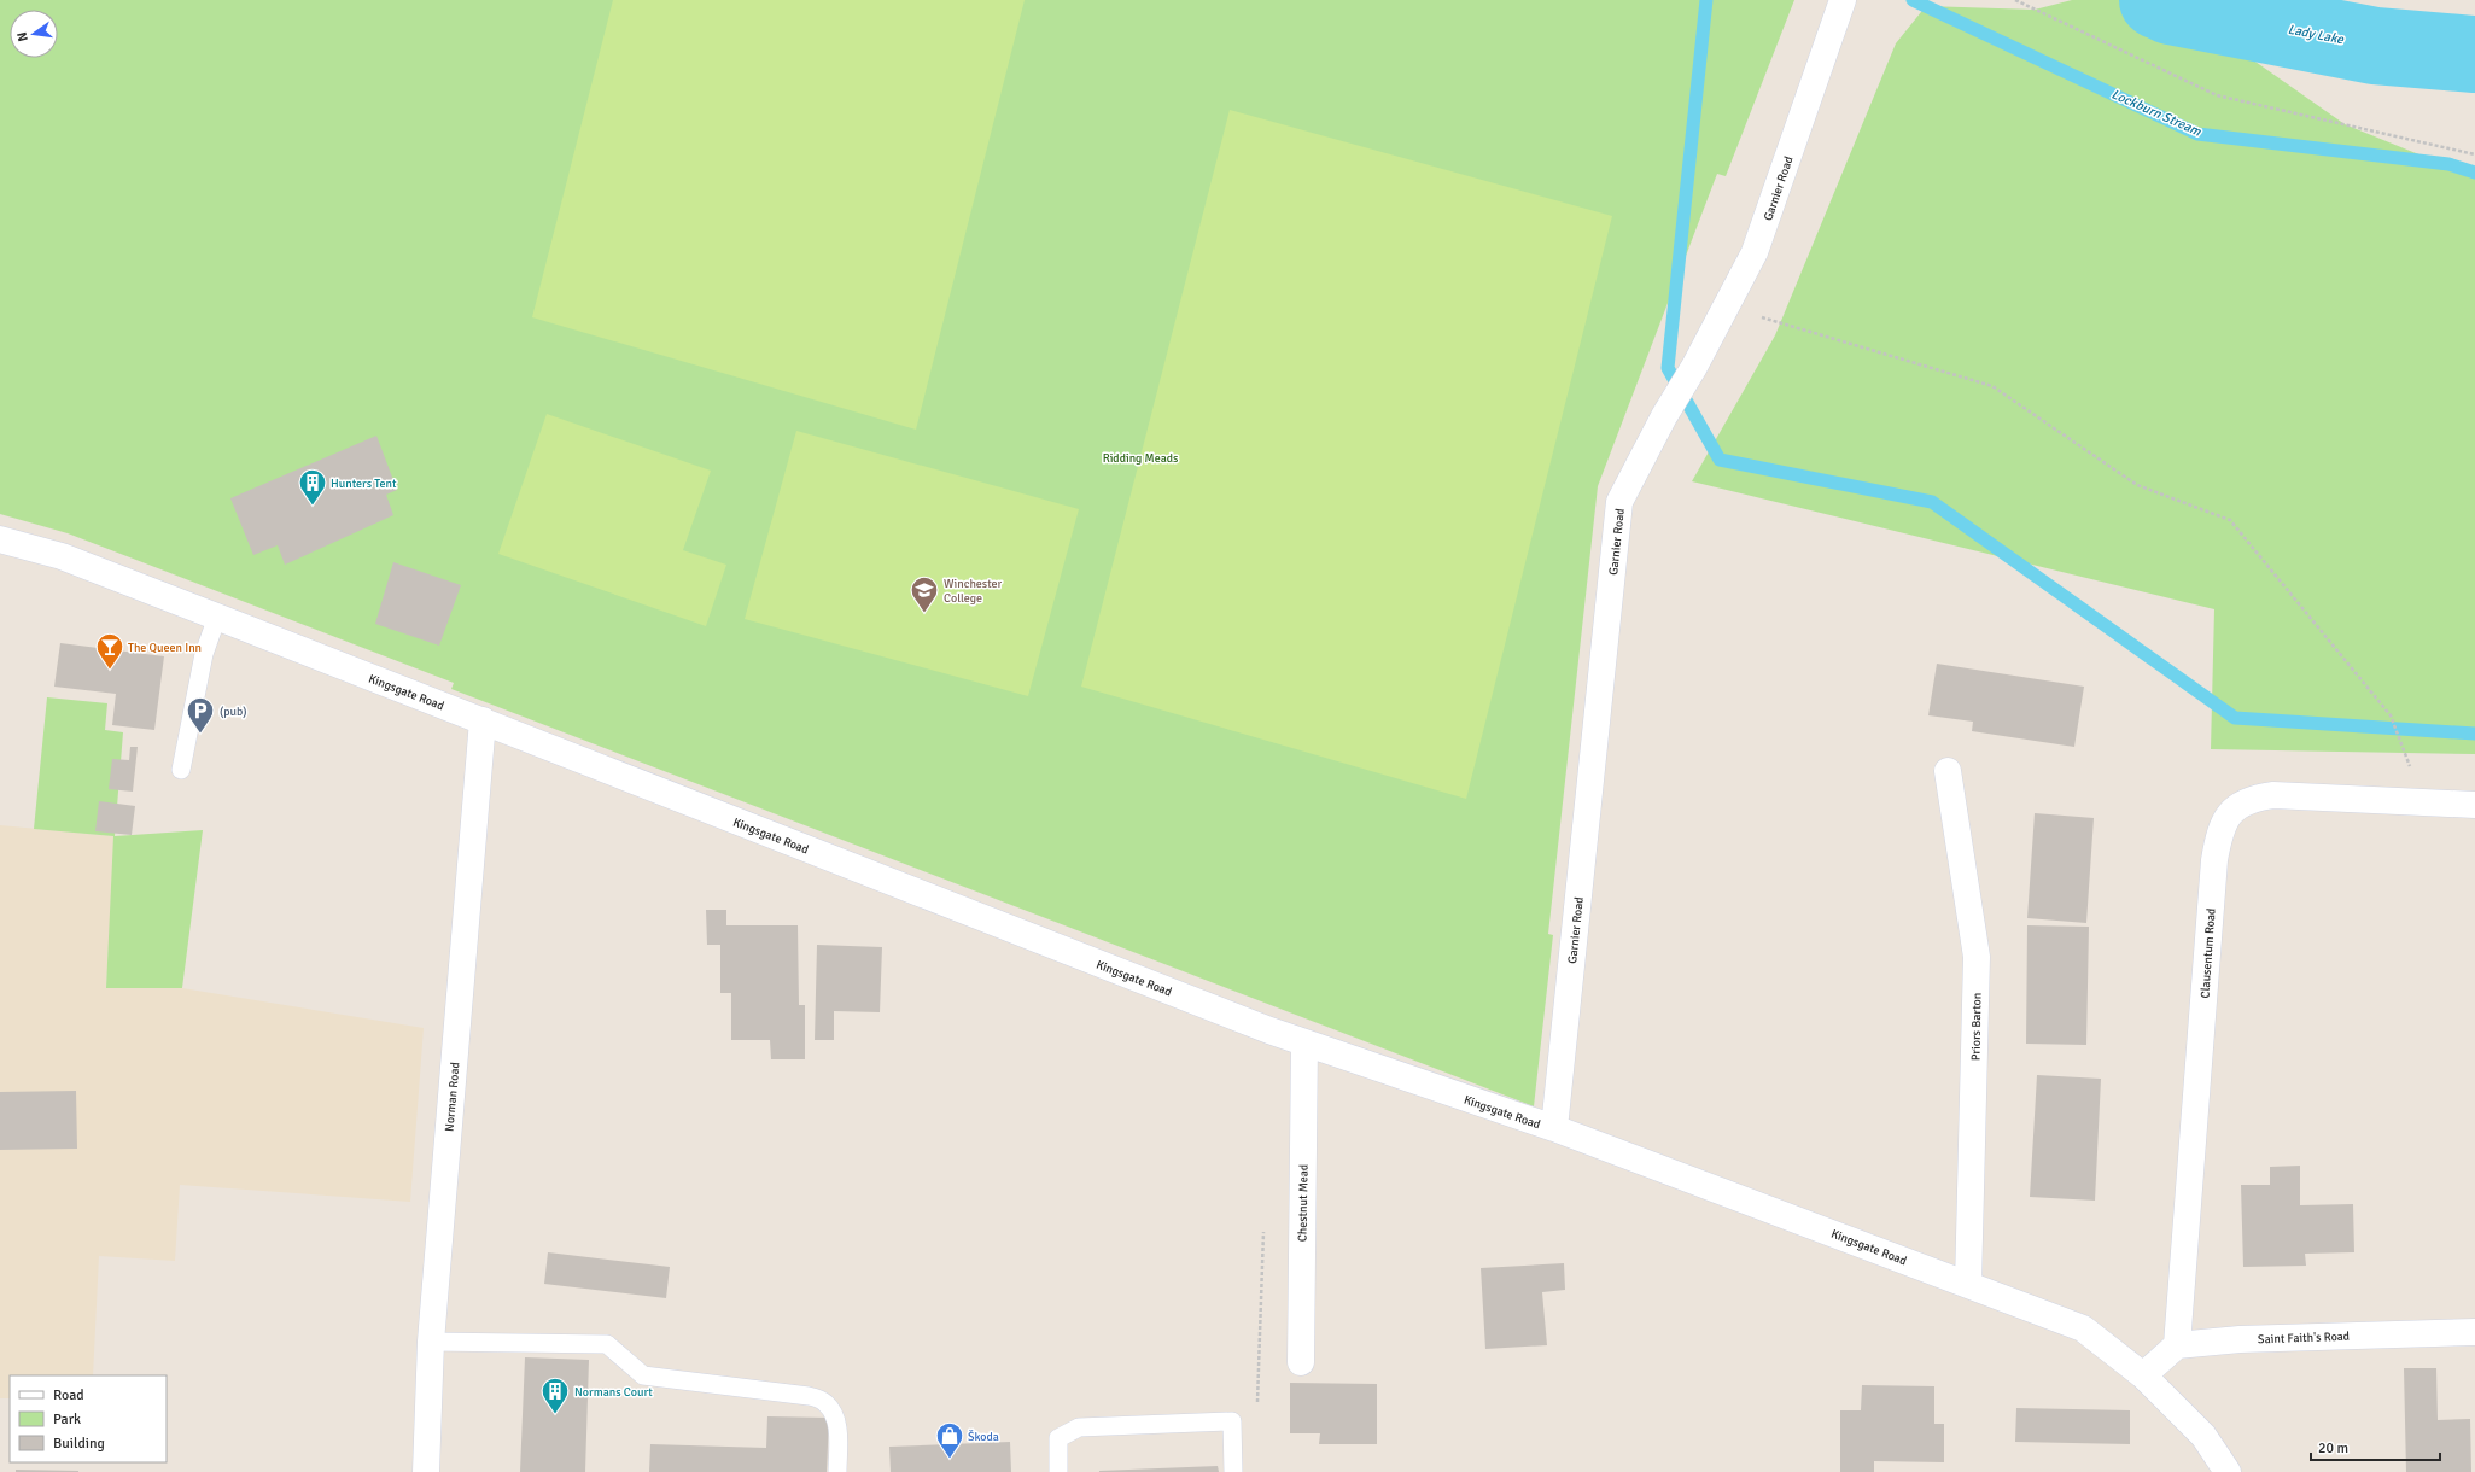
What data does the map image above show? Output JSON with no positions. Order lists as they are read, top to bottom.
{
  "streets": {
    "street": [
      "Garnier Road",
      "Kingsgate Road",
      "Clausentum Road",
      "Priors Barton",
      "Norman Road",
      "Chestnut Mead",
      "Saint Faith's Road"
    ]
  },
  "crossings": [
    ["Garnier Road", "Kingsgate Road"],
    ["Kingsgate Road", "Priors Barton"],
    ["Kingsgate Road", "Norman Road"],
    ["Kingsgate Road", "Chestnut Mead"],
    ["Clausentum Road", "Saint Faith's Road"]
  ],
  "water": ["Lady Lake", "Lockburn Stream"],
  "parks": ["Ridding Meads"],
  "places": {
    "building": ["Hunters Tent", "Normans Court"],
    "school or university": ["Winchester College"],
    "bar": ["The Queen Inn"],
    "parking": ["(pub)"],
    "shop": ["Škoda"]
  },
  "legend": ["Road", "Park", "Building"],
  "scale_bar": "20 m",
  "north": "left"
}
